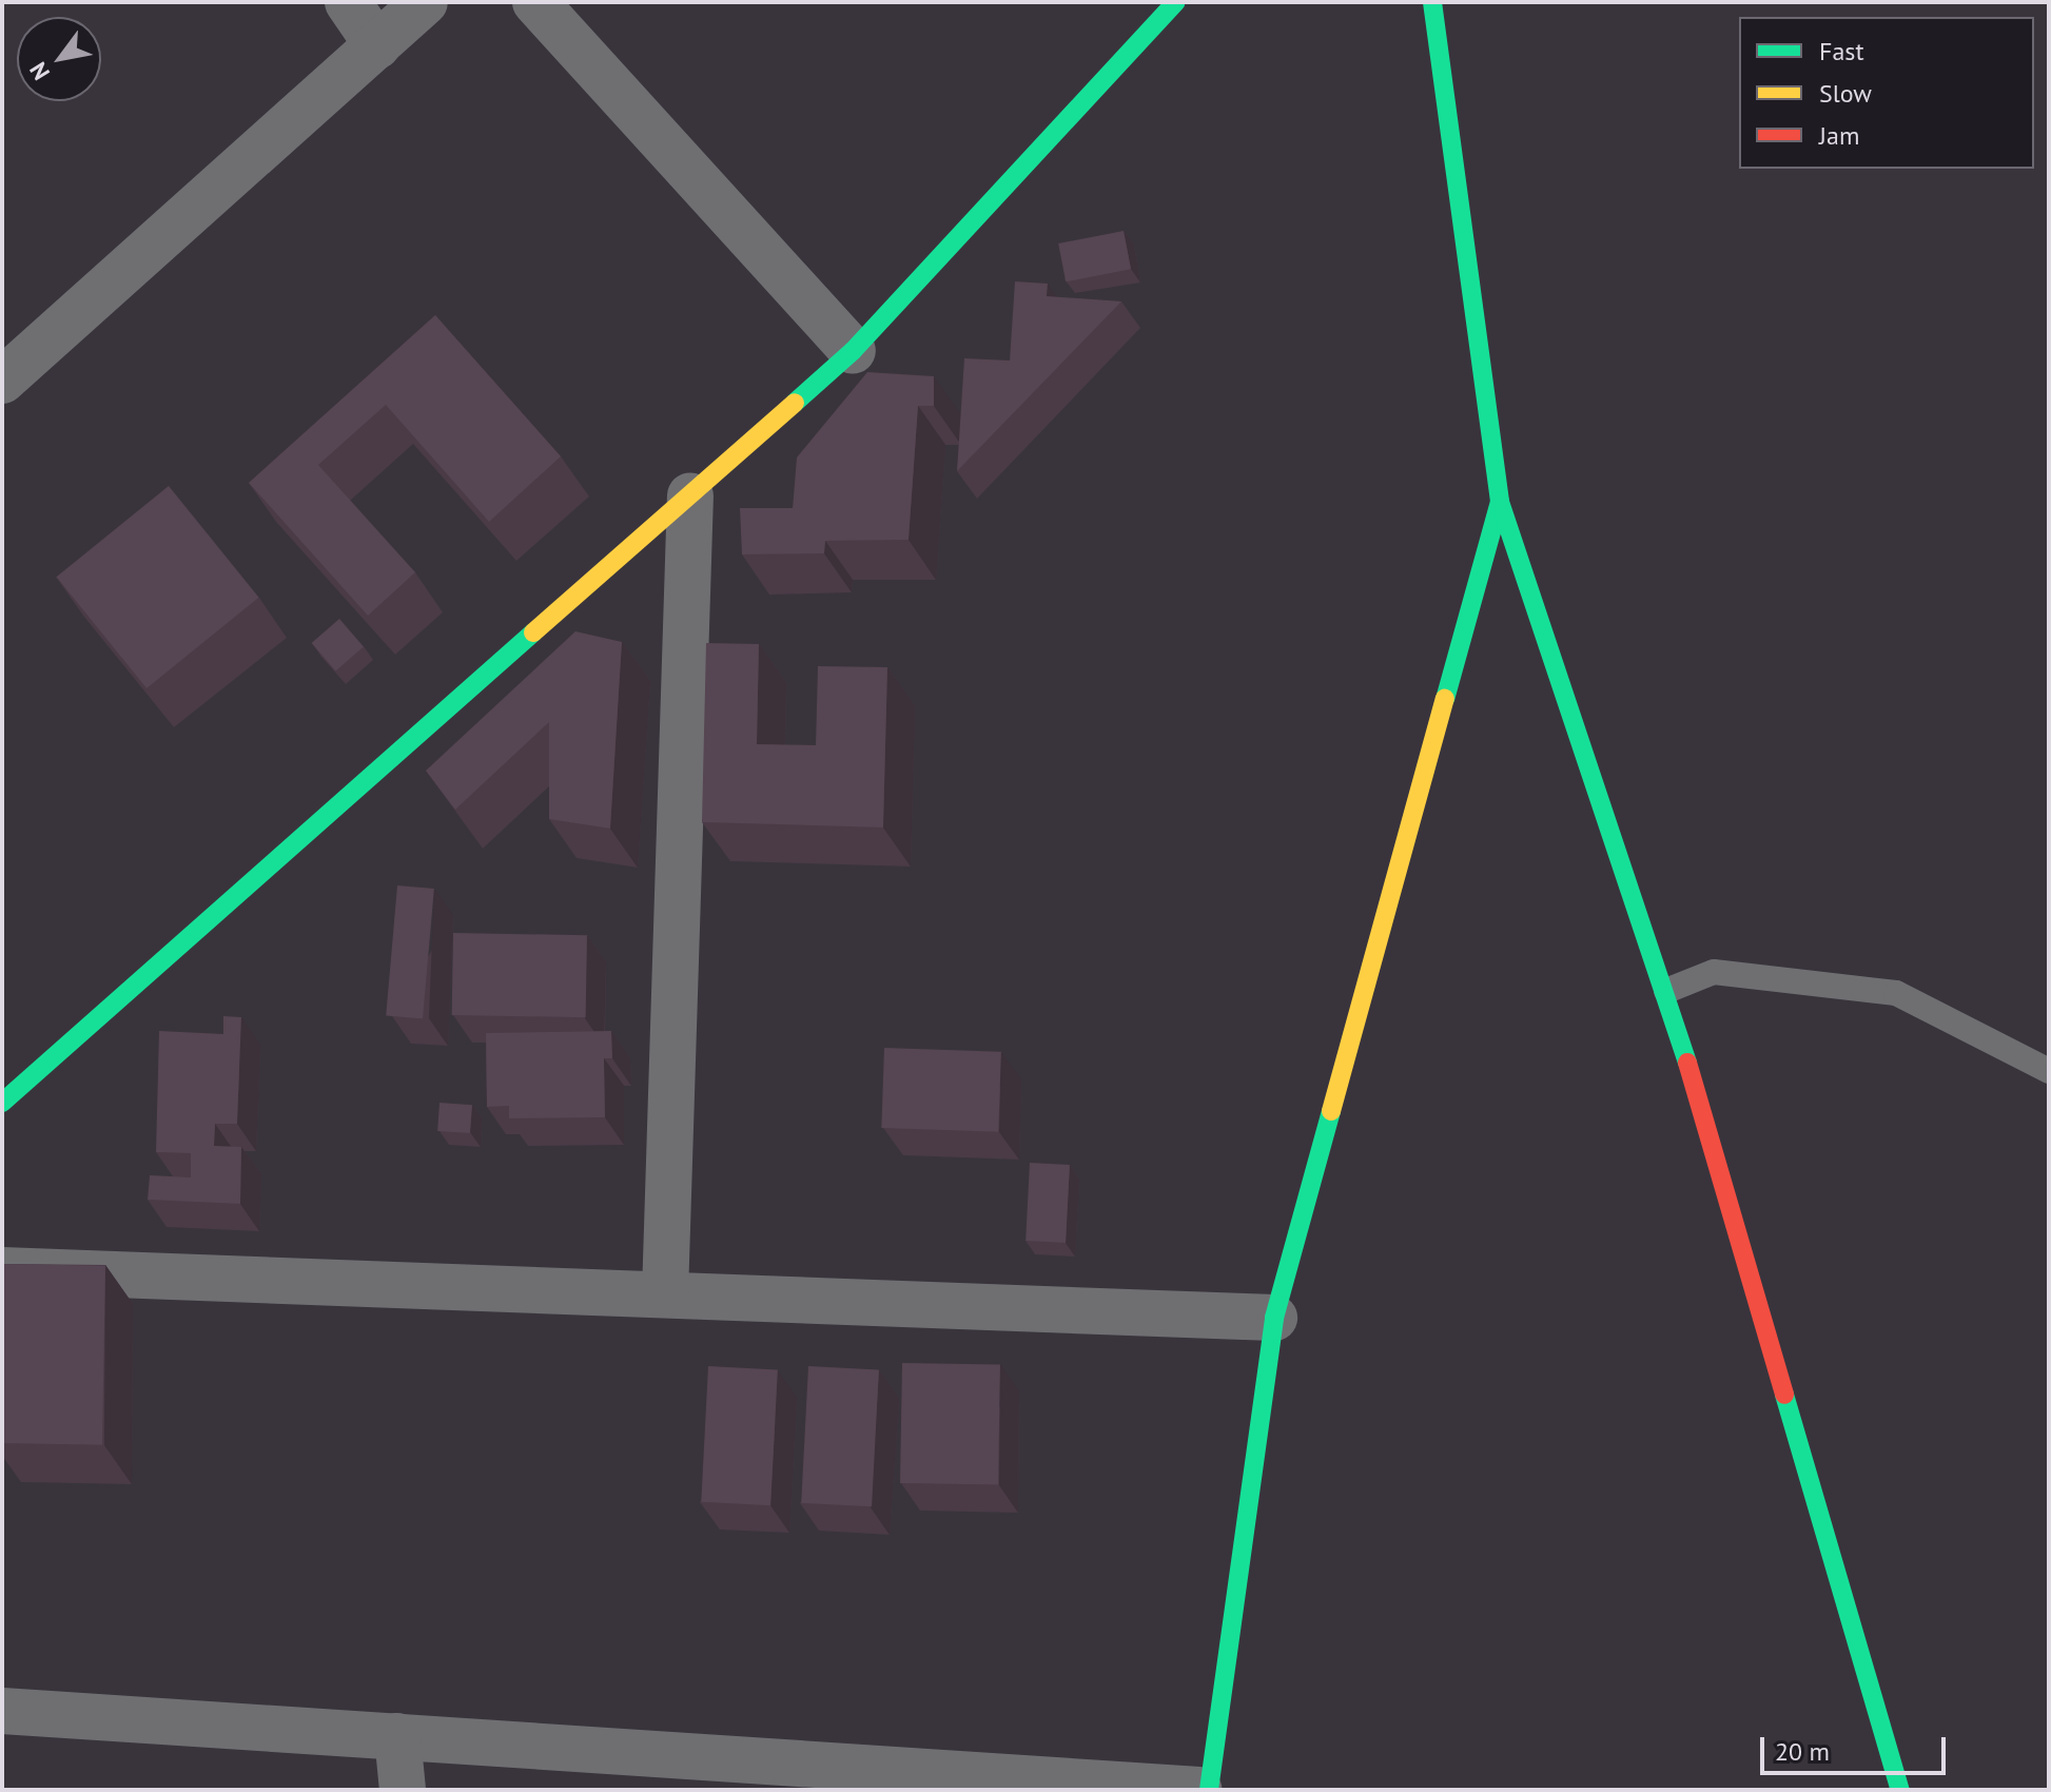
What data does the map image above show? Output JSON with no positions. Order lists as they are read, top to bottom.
{
  "legend": ["Fast", "Slow", "Jam"],
  "scale_bar": "20 m",
  "north": "bottom left"
}
